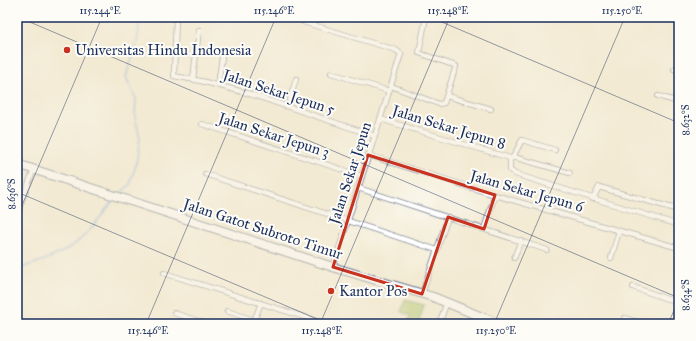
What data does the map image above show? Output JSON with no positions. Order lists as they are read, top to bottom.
{
  "streets": {
    "highway": ["Jalan Gatot Subroto Timur"],
    "street": [
      "Jalan Sekar Jepun 5",
      "Jalan Sekar Jepun 8",
      "Jalan Sekar Jepun 3",
      "Jalan Sekar Jepun",
      "Jalan Sekar Jepun 6"
    ]
  },
  "crossings": [
    ["Jalan Sekar Jepun 5", "Jalan Sekar Jepun"],
    ["Jalan Sekar Jepun 8", "Jalan Sekar Jepun"],
    ["Jalan Sekar Jepun 3", "Jalan Sekar Jepun"],
    ["Jalan Sekar Jepun", "Jalan Sekar Jepun 6"],
    ["Jalan Sekar Jepun", "Jalan Gatot Subroto Timur"]
  ],
  "places": ["Universitas Hindu Indonesia", "Kantor Pos"],
  "coordinates": [
    "115.244°E",
    "115.246°E",
    "115.248°E",
    "115.250°E",
    "8.632°S",
    "8.636°S",
    "8.634°S"
  ]
}
